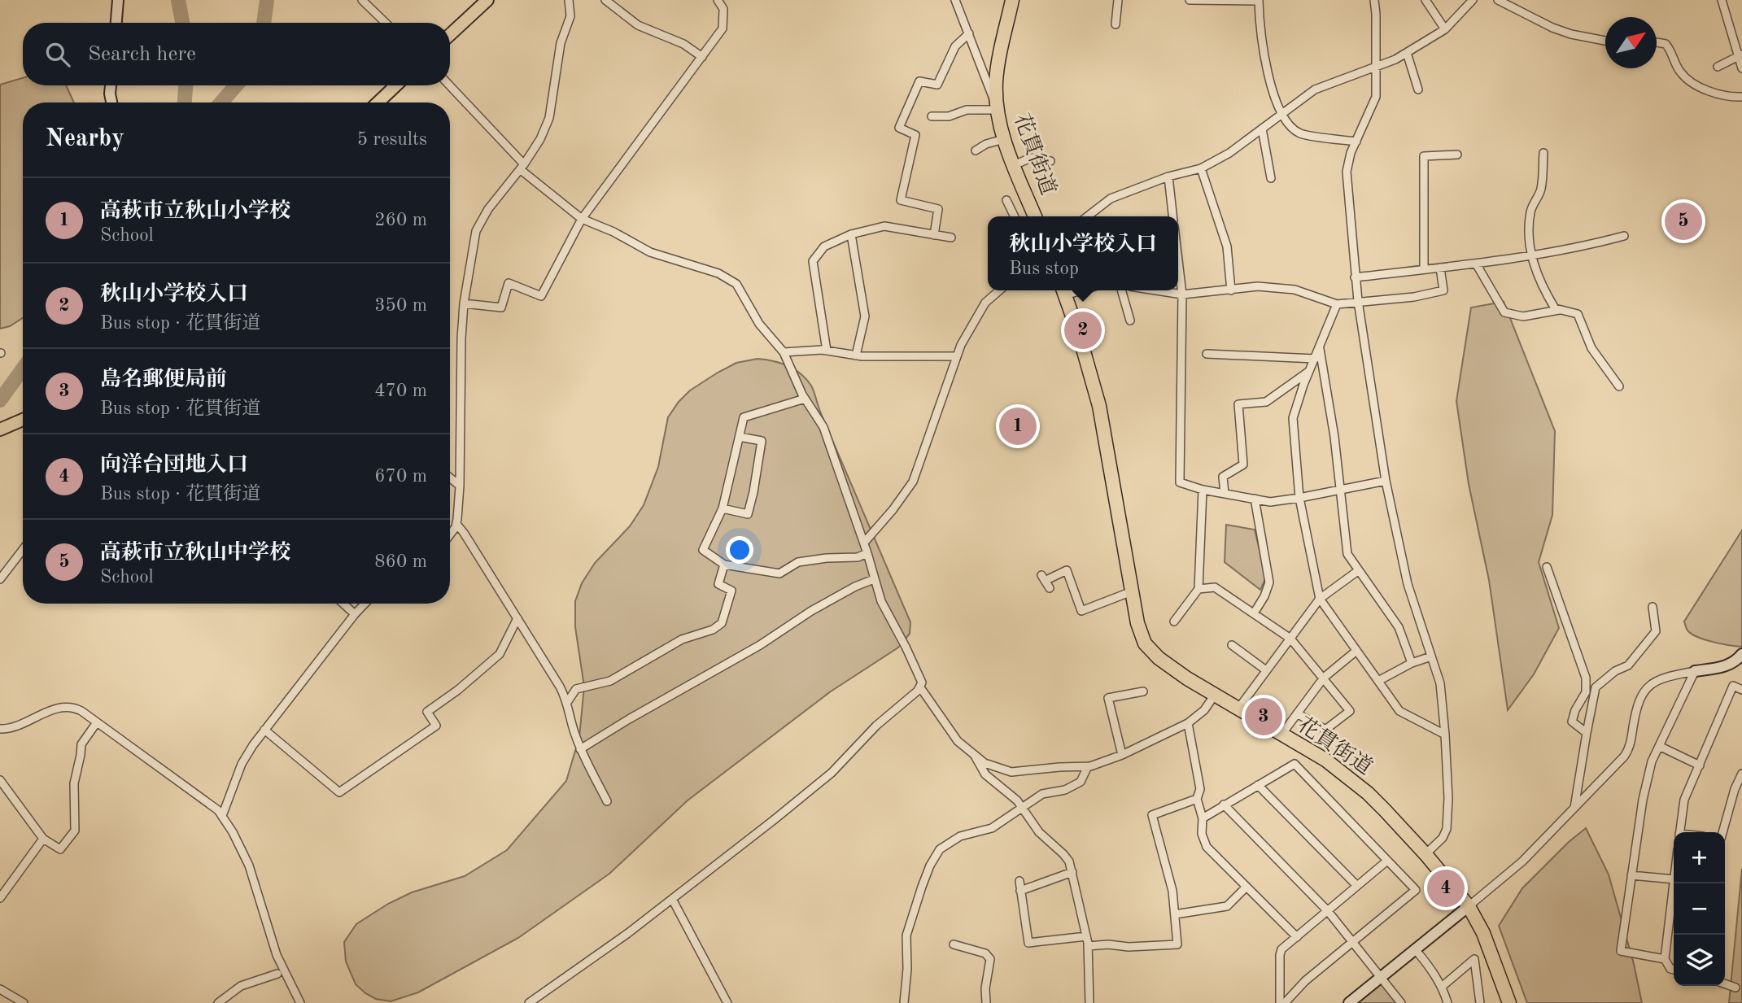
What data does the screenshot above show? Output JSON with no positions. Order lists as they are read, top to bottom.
{
  "streets": {
    "highway": ["花貫街道"]
  },
  "north": "top right",
  "page": {
    "search": "Search here",
    "heading": ["Nearby", "5 results"],
    "list": [
      {
        "mark": "1",
        "name": "高萩市立秋山小学校",
        "note": "School",
        "value": "260 m"
      },
      {
        "mark": "2",
        "name": "秋山小学校入口",
        "note": "Bus stop · 花貫街道",
        "value": "350 m"
      },
      {
        "mark": "3",
        "name": "島名郵便局前",
        "note": "Bus stop · 花貫街道",
        "value": "470 m"
      },
      {
        "mark": "4",
        "name": "向洋台団地入口",
        "note": "Bus stop · 花貫街道",
        "value": "670 m"
      },
      {
        "mark": "5",
        "name": "高萩市立秋山中学校",
        "note": "School",
        "value": "860 m"
      }
    ],
    "pins": [
      "5",
      "2",
      "1",
      "3",
      "4"
    ],
    "popup": ["秋山小学校入口", "Bus stop"],
    "map_buttons": ["+", "−"]
  }
}
